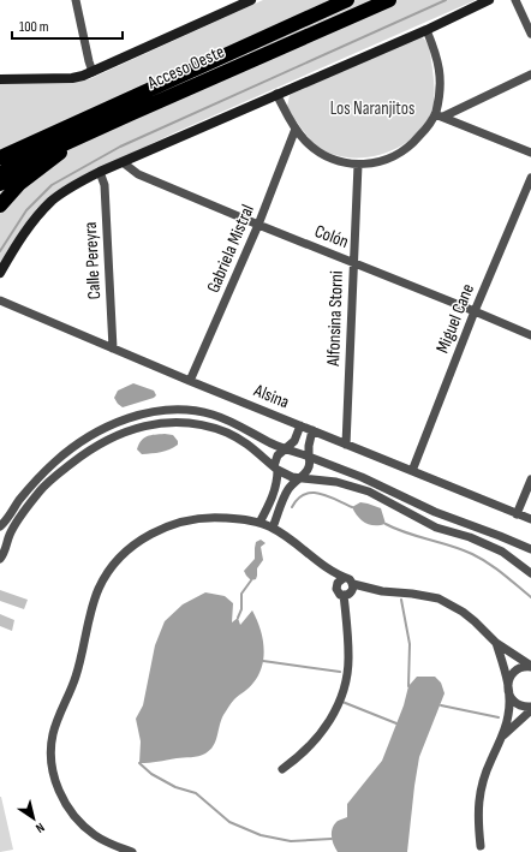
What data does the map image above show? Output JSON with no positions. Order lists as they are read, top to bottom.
{
  "streets": {
    "highway": ["Acceso Oeste"],
    "street": [
      "Colón",
      "Gabriela Mistral",
      "Calle Pereyra",
      "Alfonsina Storni",
      "Miguel Cane",
      "Alsina"
    ]
  },
  "crossings": [
    ["Colón", "Gabriela Mistral"],
    ["Colón", "Alfonsina Storni"],
    ["Colón", "Miguel Cane"],
    ["Gabriela Mistral", "Alsina"],
    ["Calle Pereyra", "Alsina"],
    ["Alfonsina Storni", "Alsina"],
    ["Miguel Cane", "Alsina"]
  ],
  "parks": ["Los Naranjitos"],
  "scale_bar": "100 m",
  "north": "bottom right"
}
